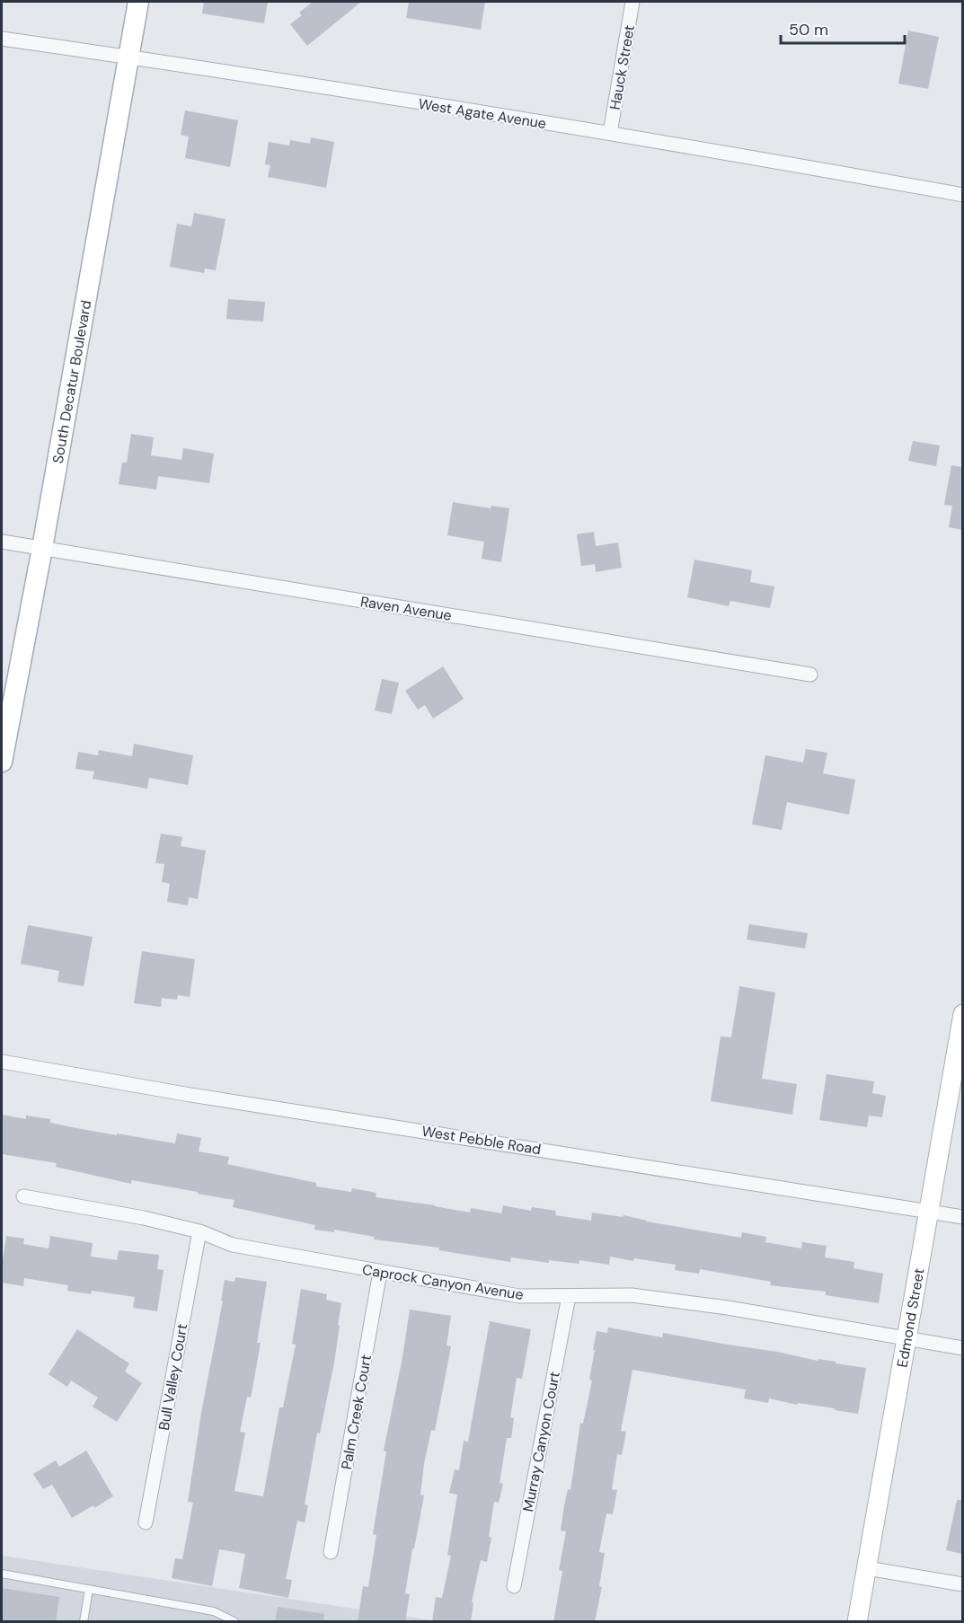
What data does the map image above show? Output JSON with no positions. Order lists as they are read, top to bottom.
{
  "streets": {
    "main road": ["South Decatur Boulevard"],
    "street": [
      "Hauck Street",
      "West Agate Avenue",
      "Raven Avenue",
      "West Pebble Road",
      "Caprock Canyon Avenue",
      "Edmond Street",
      "Bull Valley Court",
      "Palm Creek Court",
      "Murray Canyon Court"
    ]
  },
  "crossings": [
    ["Hauck Street", "West Agate Avenue"],
    ["West Agate Avenue", "South Decatur Boulevard"],
    ["South Decatur Boulevard", "Raven Avenue"],
    ["West Pebble Road", "Edmond Street"],
    ["Caprock Canyon Avenue", "Edmond Street"],
    ["Caprock Canyon Avenue", "Bull Valley Court"],
    ["Caprock Canyon Avenue", "Palm Creek Court"],
    ["Caprock Canyon Avenue", "Murray Canyon Court"]
  ],
  "scale_bar": "50 m"
}
